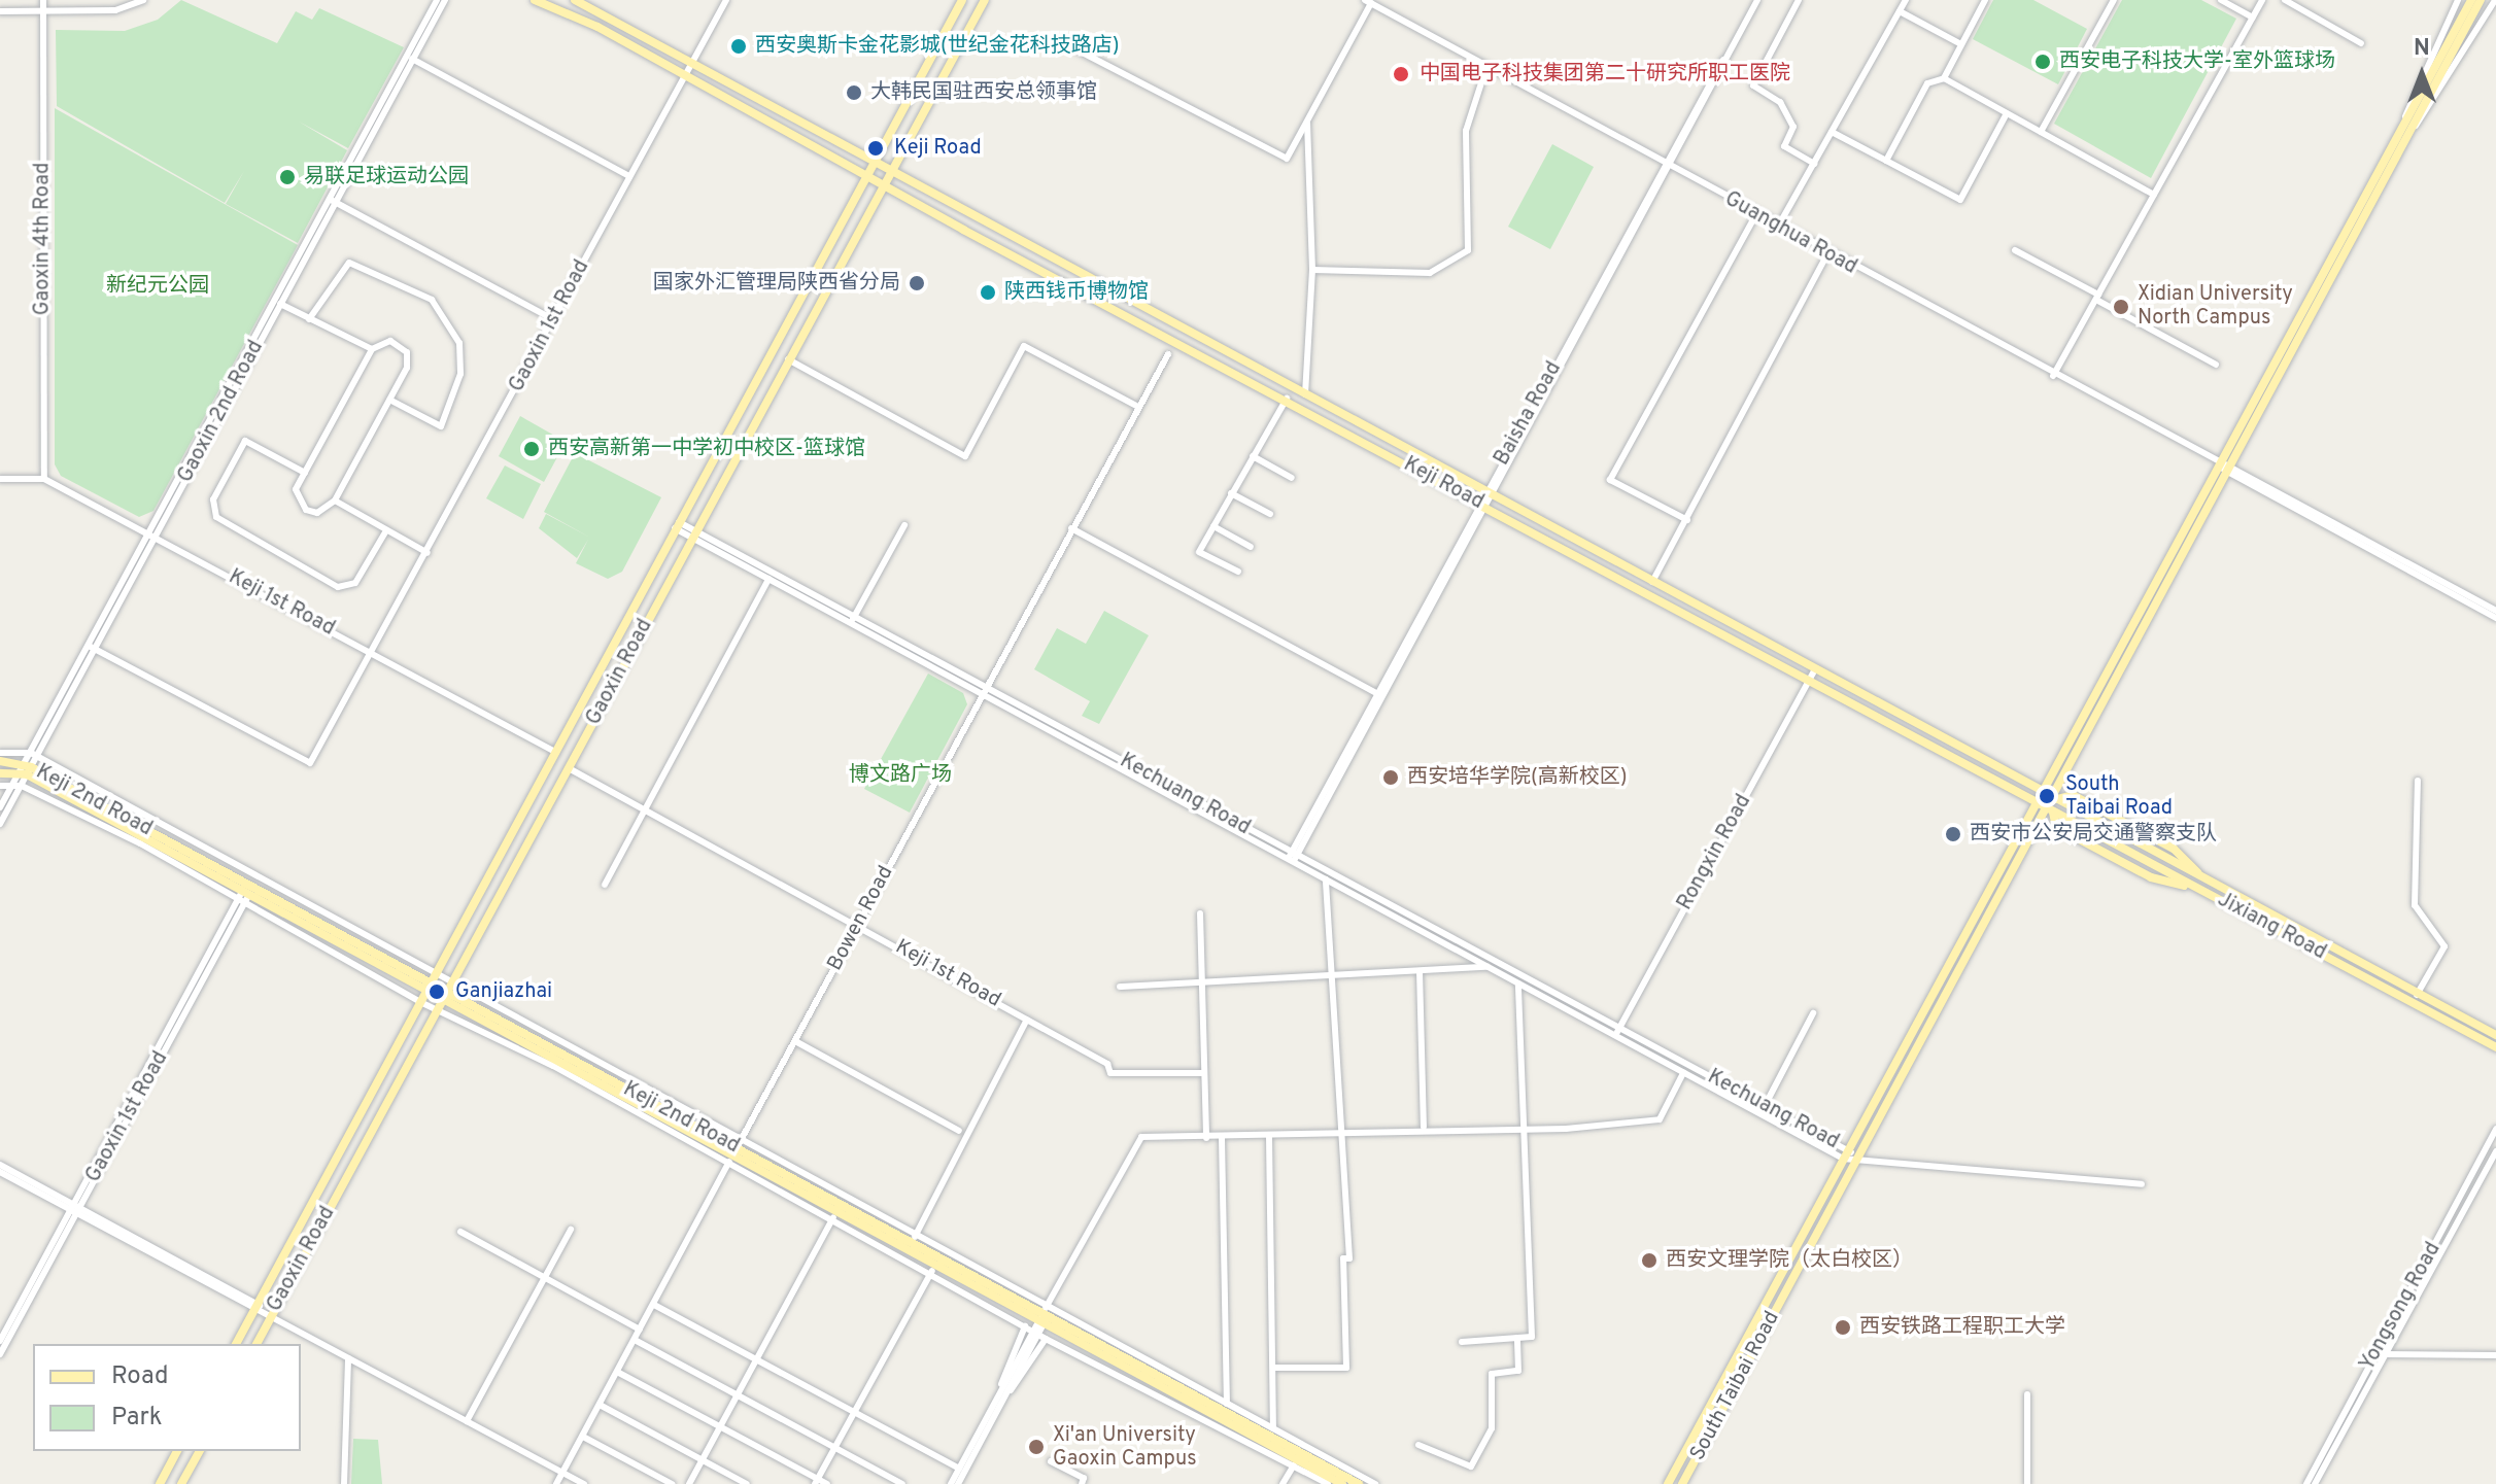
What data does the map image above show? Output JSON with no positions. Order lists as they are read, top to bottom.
{
  "streets": {
    "main road": [
      "Keji Road",
      "Gaoxin Road",
      "Keji 2nd Road",
      "Jixiang Road",
      "South Taibai Road"
    ],
    "street": [
      "Guanghua Road",
      "Gaoxin 4th Road",
      "Gaoxin 1st Road",
      "Gaoxin 2nd Road",
      "Baisha Road",
      "Keji 1st Road",
      "Kechuang Road",
      "Rongxin Road",
      "Bowen Road",
      "Yongsong Road"
    ]
  },
  "crossings": [
    ["Guanghua Road", "Baisha Road"],
    ["Guanghua Road", "South Taibai Road"],
    ["Gaoxin 4th Road", "Keji 1st Road"],
    ["Gaoxin 1st Road", "Gaoxin 2nd Road"],
    ["Gaoxin 1st Road", "Keji Road"],
    ["Gaoxin 1st Road", "Keji 1st Road"],
    ["Gaoxin 1st Road", "Keji 2nd Road"],
    ["Gaoxin 2nd Road", "Keji 1st Road"],
    ["Gaoxin 2nd Road", "Keji 2nd Road"],
    ["Baisha Road", "Keji Road"],
    ["Baisha Road", "Kechuang Road"],
    ["Keji Road", "Gaoxin Road"],
    ["Keji Road", "Rongxin Road"],
    ["Keji Road", "Jixiang Road"],
    ["Keji Road", "South Taibai Road"],
    ["Keji 1st Road", "Gaoxin Road"],
    ["Keji 1st Road", "Bowen Road"],
    ["Gaoxin Road", "Kechuang Road"],
    ["Gaoxin Road", "Keji 2nd Road"],
    ["Kechuang Road", "Rongxin Road"],
    ["Kechuang Road", "Bowen Road"],
    ["Kechuang Road", "South Taibai Road"],
    ["Keji 2nd Road", "Bowen Road"],
    ["Jixiang Road", "South Taibai Road"]
  ],
  "parks": ["新纪元公园", "博文路广场"],
  "places": [
    "西安奥斯卡金花影城(世纪金花科技路店)",
    "西安电子科技大学-室外篮球场",
    "中国电子科技集团第二十研究所职工医院",
    "大韩民国驻西安总领事馆",
    "Keji Road",
    "易联足球运动公园",
    "国家外汇管理局陕西省分局",
    "陕西钱币博物馆",
    "Xidian University North Campus",
    "西安高新第一中学初中校区-篮球馆",
    "西安培华学院(高新校区)",
    "South Taibai Road",
    "西安市公安局交通警察支队",
    "Ganjiazhai",
    "西安文理学院（太白校区）",
    "西安铁路工程职工大学",
    "Xi'an University Gaoxin Campus"
  ],
  "legend": ["Road", "Park"],
  "north": "top"
}
